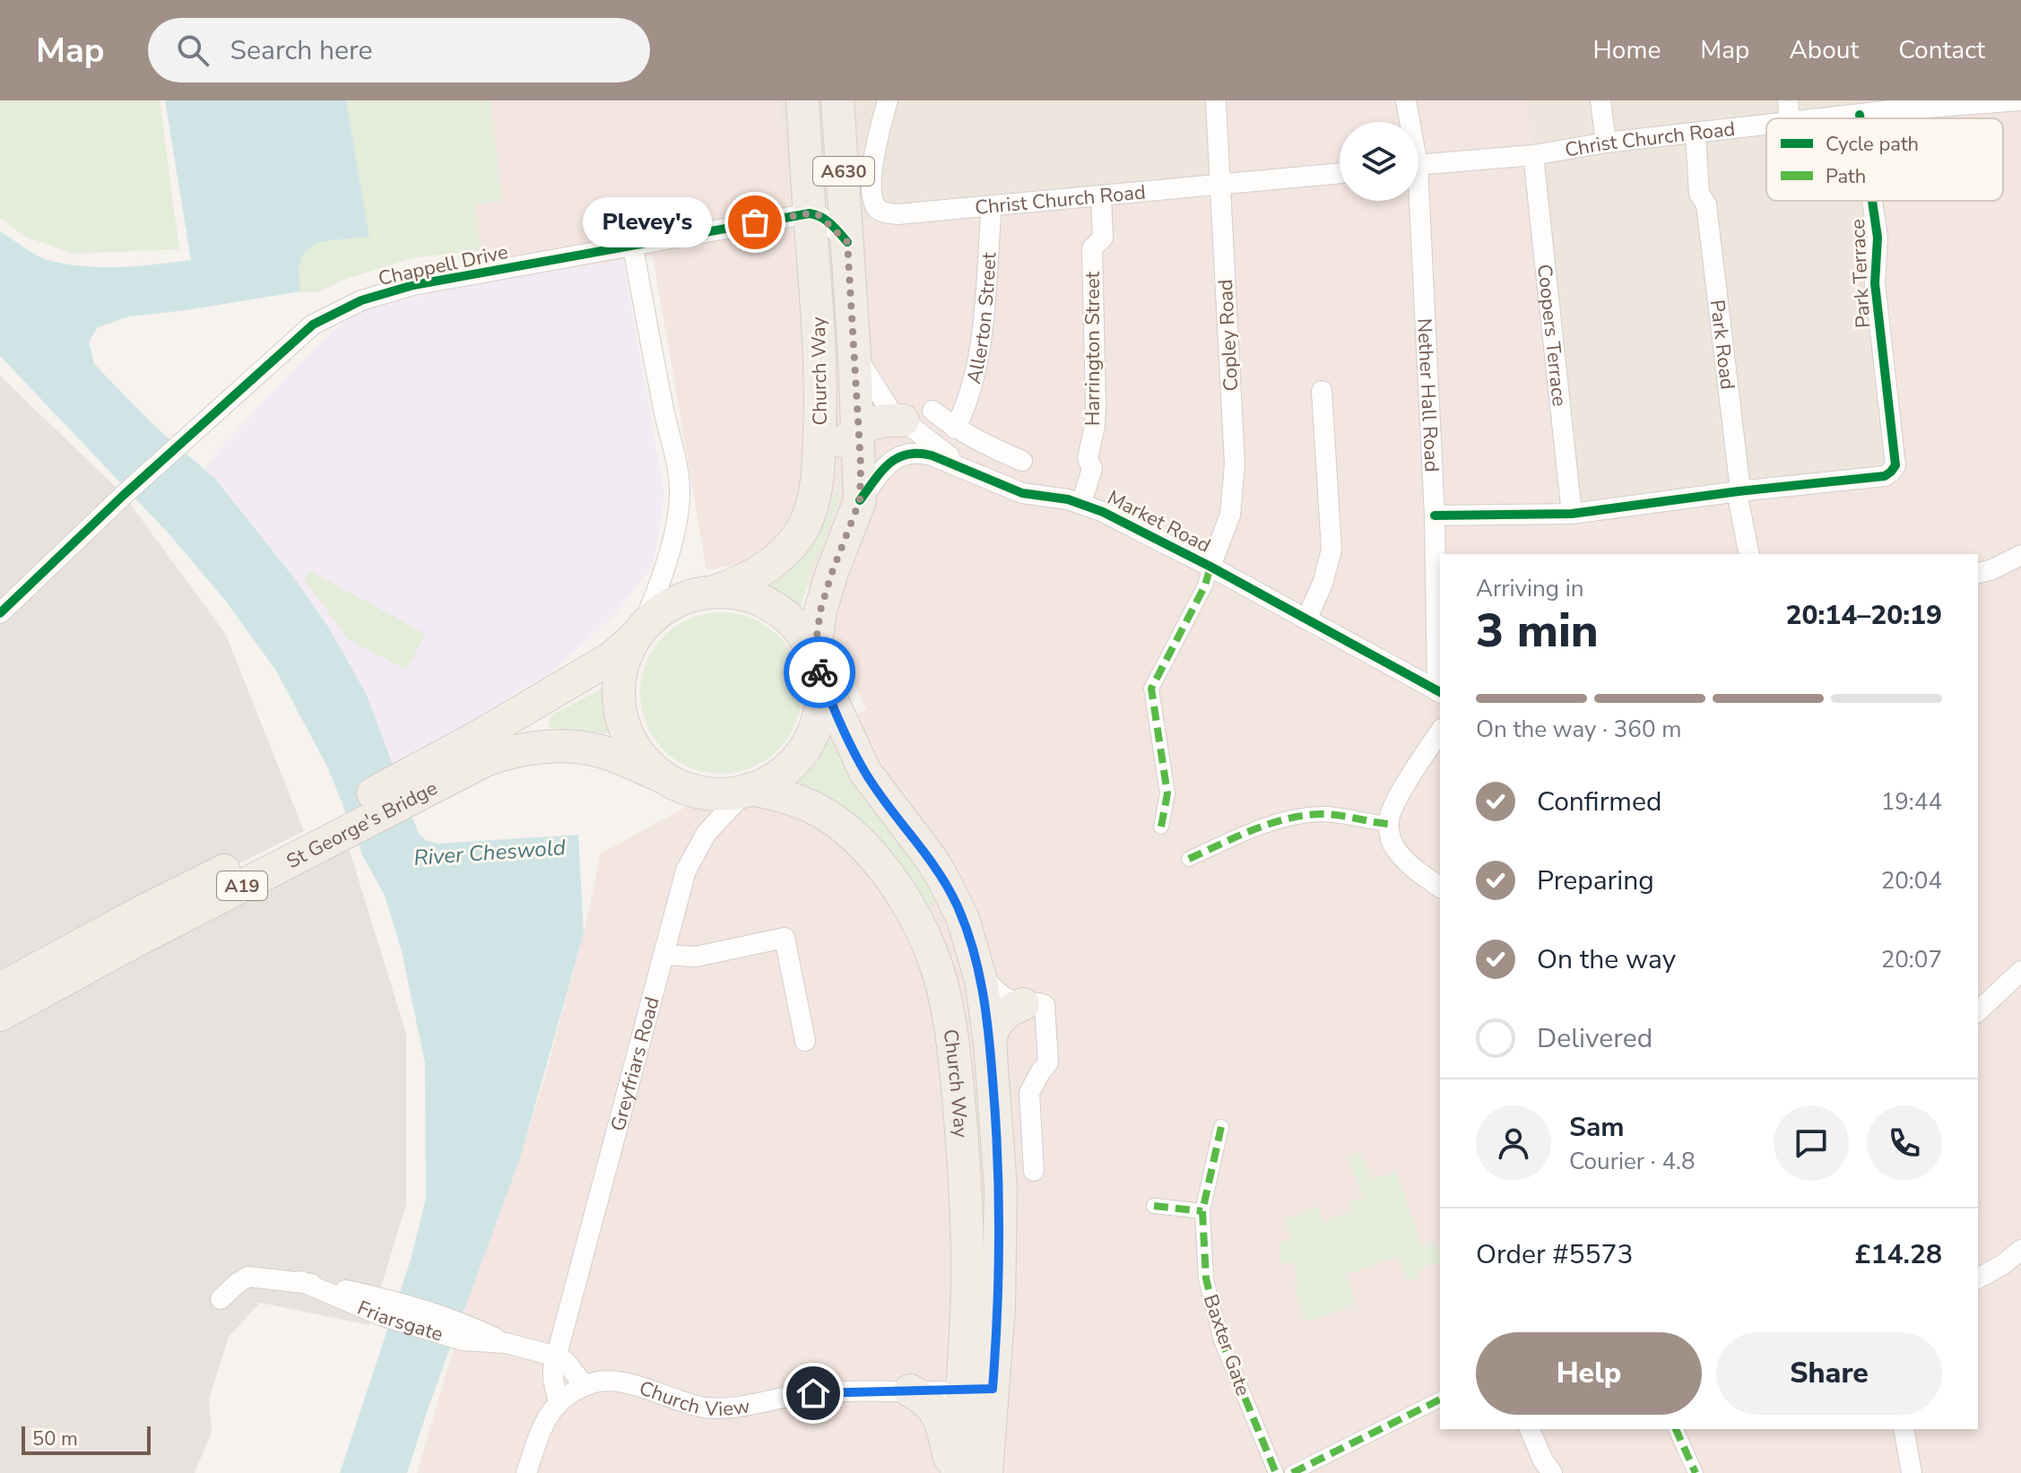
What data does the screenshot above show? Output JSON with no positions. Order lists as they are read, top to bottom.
{
  "streets": {
    "highway": [
      "A630",
      "Church Way",
      "St George's Bridge",
      "A19"
    ],
    "street": [
      "Christ Church Road",
      "Chappell Drive",
      "Park Terrace",
      "Allerton Street",
      "Coopers Terrace",
      "Copley Road",
      "Park Road",
      "Harrington Street",
      "Nether Hall Road",
      "Market Road",
      "Greyfriars Road",
      "Friarsgate",
      "Baxter Gate",
      "Church View"
    ]
  },
  "crossings": [
    ["Christ Church Road", "Park Terrace"],
    ["Christ Church Road", "Allerton Street"],
    ["Christ Church Road", "Coopers Terrace"],
    ["Christ Church Road", "Copley Road"],
    ["Christ Church Road", "Park Road"],
    ["Christ Church Road", "Harrington Street"],
    ["Chappell Drive", "Church Way"],
    ["Park Terrace", "Park Road"],
    ["Copley Road", "Market Road"],
    ["Harrington Street", "Market Road"],
    ["Church Way", "Market Road"],
    ["Church Way", "St George's Bridge"],
    ["Church Way", "Greyfriars Road"],
    ["Church Way", "Church View"],
    ["Nether Hall Road", "Market Road"],
    ["St George's Bridge", "Greyfriars Road"],
    ["Greyfriars Road", "Friarsgate"],
    ["Greyfriars Road", "Church View"]
  ],
  "water": ["River Cheswold"],
  "places": ["Plevey's"],
  "legend": ["Cycle path", "Path"],
  "scale_bar": "50 m",
  "page": {
    "header": "Map",
    "search": "Search here",
    "nav": [
      "Home",
      "Map",
      "About",
      "Contact"
    ],
    "bubble": "Plevey's",
    "heading": ["3 min", "Arriving in", "20:14–20:19"],
    "panel": [
      "Sam",
      "Courier · 4.8",
      "Order #5573",
      "£14.28"
    ],
    "bar": "On the way · 360 m",
    "list": [
      ["Confirmed", "19:44"],
      ["Preparing", "20:04"],
      ["On the way", "20:07"],
      "Delivered"
    ],
    "buttons": ["Help", "Share"],
    "scale": "50 m"
  }
}
